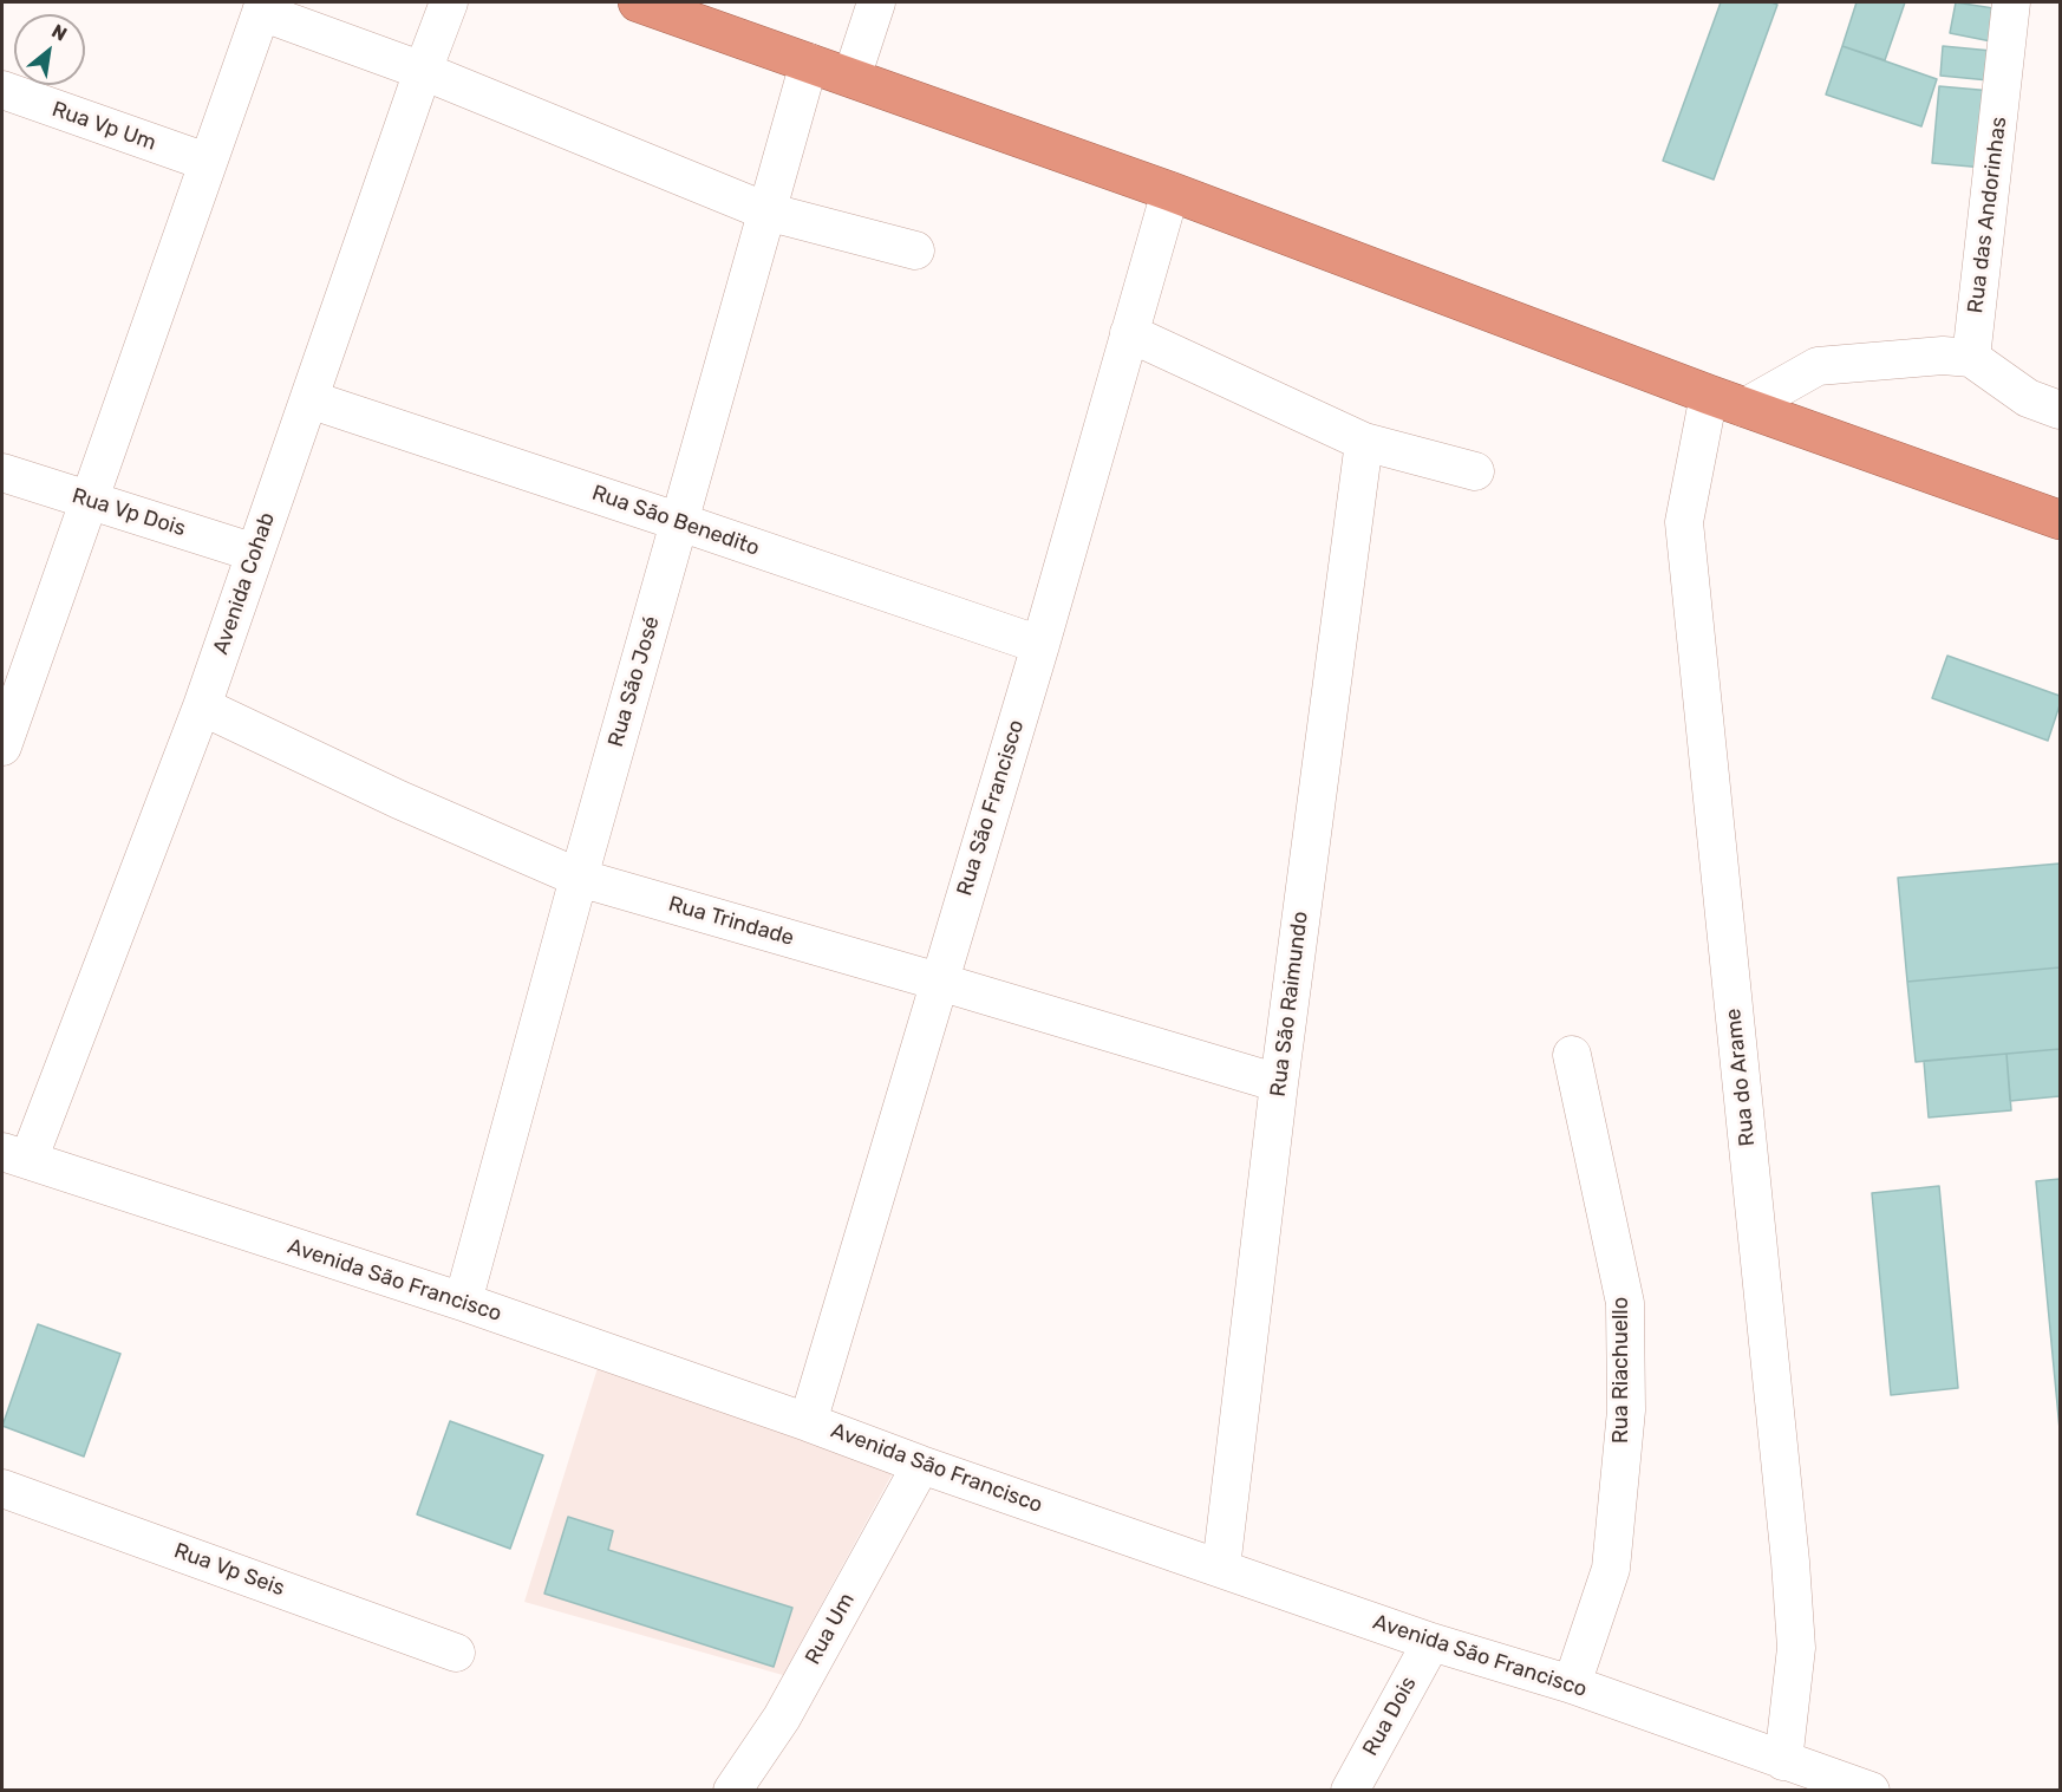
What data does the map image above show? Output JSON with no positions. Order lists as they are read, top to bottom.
{
  "streets": {
    "street": [
      "Rua Vp Um",
      "Rua das Andorinhas",
      "Rua Vp Dois",
      "Rua São Benedito",
      "Avenida Cohab",
      "Rua São José",
      "Rua São Francisco",
      "Rua Trindade",
      "Rua São Raimundo",
      "Rua do Arame",
      "Avenida São Francisco",
      "Rua Riachuello",
      "Rua Vp Seis",
      "Rua Um",
      "Rua Dois"
    ]
  },
  "crossings": [
    ["Rua Vp Dois", "Avenida Cohab"],
    ["Rua São Benedito", "Avenida Cohab"],
    ["Rua São Benedito", "Rua São José"],
    ["Rua São Benedito", "Rua São Francisco"],
    ["Avenida Cohab", "Rua Trindade"],
    ["Avenida Cohab", "Avenida São Francisco"],
    ["Rua São José", "Rua Trindade"],
    ["Rua São José", "Avenida São Francisco"],
    ["Rua São Francisco", "Rua Trindade"],
    ["Rua São Francisco", "Avenida São Francisco"],
    ["Rua Trindade", "Rua São Raimundo"],
    ["Rua São Raimundo", "Avenida São Francisco"],
    ["Rua do Arame", "Avenida São Francisco"],
    ["Avenida São Francisco", "Rua Riachuello"],
    ["Avenida São Francisco", "Rua Um"],
    ["Avenida São Francisco", "Rua Dois"]
  ],
  "north": "top right"
}
